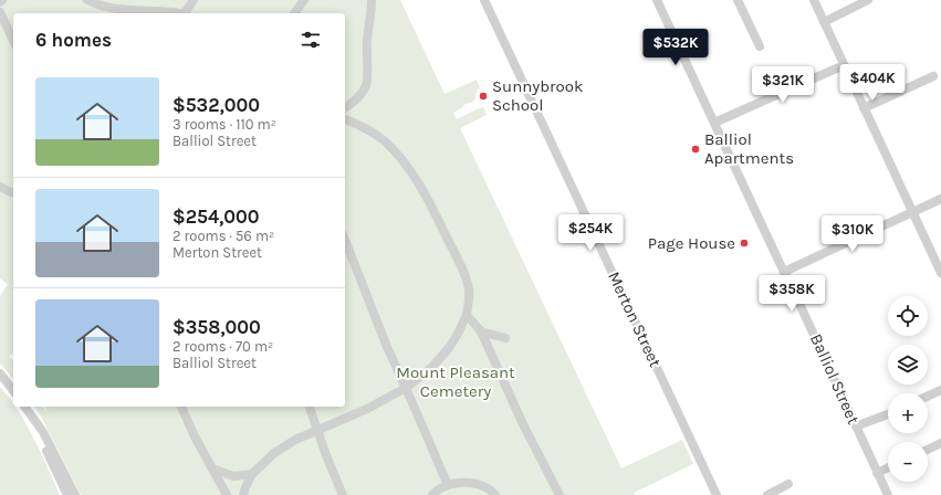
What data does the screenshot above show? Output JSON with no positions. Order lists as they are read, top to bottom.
{
  "streets": {
    "street": ["Merton Street", "Balliol Street"]
  },
  "parks": ["Mount Pleasant Cemetery"],
  "places": ["Sunnybrook School", "Balliol Apartments", "Page House"],
  "page": {
    "heading": "6 homes",
    "price": [
      "$532K",
      "$404K",
      "$321K",
      "$254K",
      "$310K",
      "$358K"
    ],
    "list": [
      {
        "name": "$532,000",
        "note": "3 rooms · 110 m² · Balliol Street"
      },
      {
        "name": "$254,000",
        "note": "2 rooms · 56 m² · Merton Street"
      },
      {
        "name": "$358,000",
        "note": "2 rooms · 70 m² · Balliol Street"
      }
    ],
    "map_buttons": ["+", "−"]
  }
}
